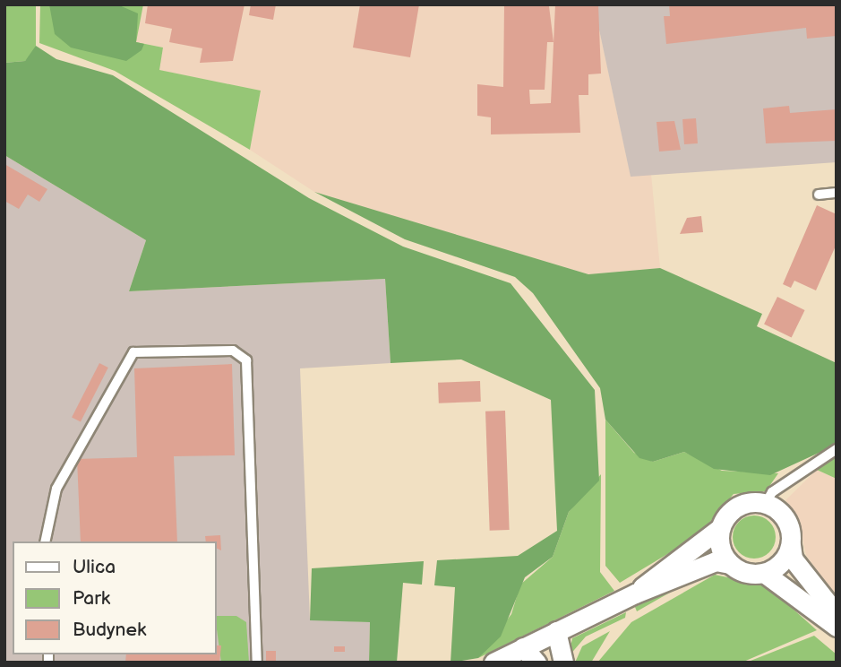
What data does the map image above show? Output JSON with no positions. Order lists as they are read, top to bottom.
{
  "legend": ["Ulica", "Park", "Budynek"]
}
